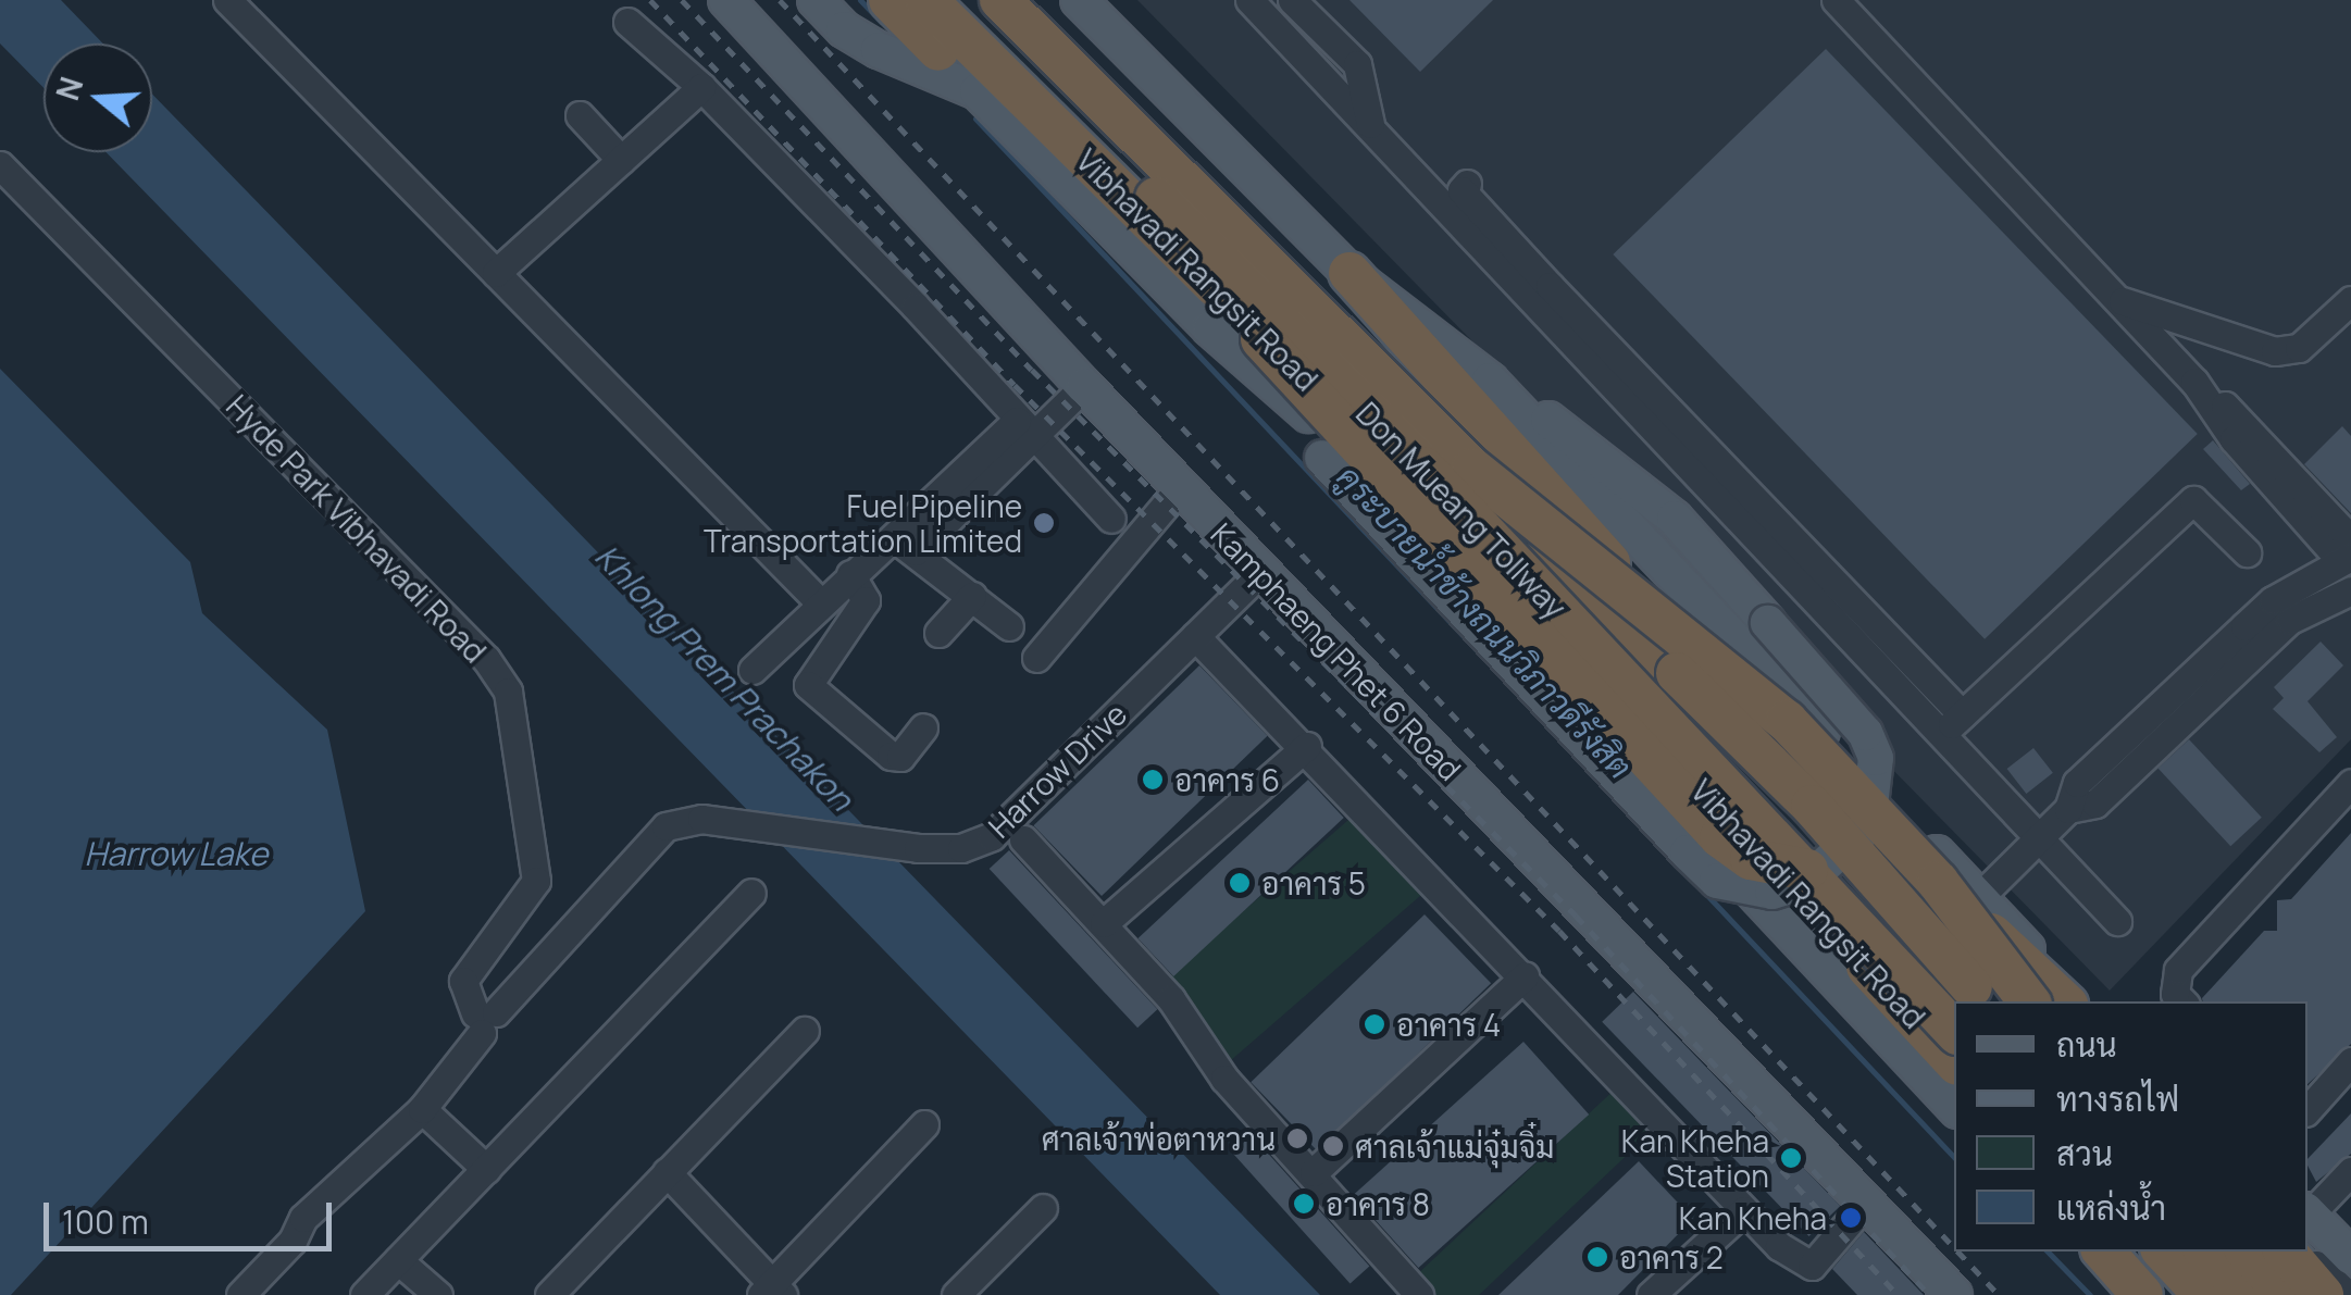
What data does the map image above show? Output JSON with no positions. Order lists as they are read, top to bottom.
{
  "streets": {
    "highway": ["Vibhavadi Rangsit Road", "Don Mueang Tollway"],
    "main road": ["Kamphaeng Phet 6 Road"],
    "street": ["Hyde Park Vibhavadi Road", "Harrow Drive"]
  },
  "crossings": [
    ["Hyde Park Vibhavadi Road", "Harrow Drive"],
    ["Kamphaeng Phet 6 Road", "Harrow Drive"]
  ],
  "water": ["คูระบายน้ำข้างถนนวิภาวดีรังสิต", "Khlong Prem Prachakon", "Harrow Lake"],
  "places": [
    "Fuel Pipeline Transportation Limited",
    "อาคาร 6",
    "อาคาร 5",
    "อาคาร 4",
    "ศาลเจ้าพ่อตาหวาน",
    "ศาลเจ้าแม่จุ๋มจิ๋ม",
    "Kan Kheha Station",
    "อาคาร 8",
    "Kan Kheha",
    "อาคาร 2"
  ],
  "legend": [
    "ถนน",
    "ทางรถไฟ",
    "สวน",
    "แหล่งน้ำ"
  ],
  "scale_bar": "100 m",
  "north": "left"
}
